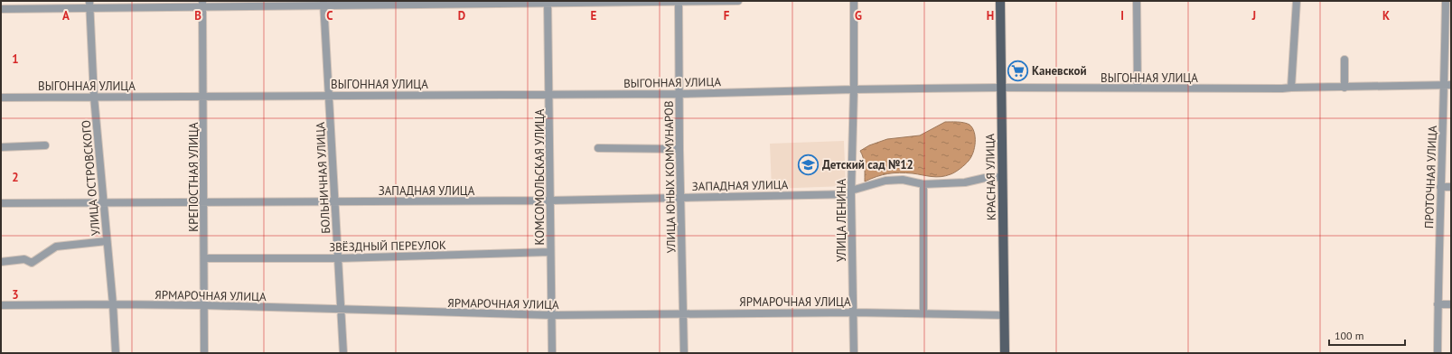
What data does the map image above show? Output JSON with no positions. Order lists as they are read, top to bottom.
{
  "streets": {
    "main road": ["КРАСНАЯ УЛИЦА"],
    "street": [
      "ВЫГОННАЯ УЛИЦА",
      "КРЕПОСТНАЯ УЛИЦА",
      "КОМСОМОЛЬСКАЯ УЛИЦА",
      "УЛИЦА ЮНЫХ КОММУНАРОВ",
      "ПРОТОЧНАЯ УЛИЦА",
      "УЛИЦА ОСТРОВСКОГО",
      "БОЛЬНИЧНАЯ УЛИЦА",
      "ЗАПАДНАЯ УЛИЦА",
      "УЛИЦА ЛЕНИНА",
      "ЗВЁЗДНЫЙ ПЕРЕУЛОК",
      "ЯРМАРОЧНАЯ УЛИЦА"
    ]
  },
  "crossings": [
    ["ВЫГОННАЯ УЛИЦА", "КРЕПОСТНАЯ УЛИЦА"],
    ["ВЫГОННАЯ УЛИЦА", "КОМСОМОЛЬСКАЯ УЛИЦА"],
    ["ВЫГОННАЯ УЛИЦА", "УЛИЦА ЮНЫХ КОММУНАРОВ"],
    ["ВЫГОННАЯ УЛИЦА", "КРАСНАЯ УЛИЦА"],
    ["ВЫГОННАЯ УЛИЦА", "ПРОТОЧНАЯ УЛИЦА"],
    ["ВЫГОННАЯ УЛИЦА", "УЛИЦА ОСТРОВСКОГО"],
    ["ВЫГОННАЯ УЛИЦА", "БОЛЬНИЧНАЯ УЛИЦА"],
    ["ВЫГОННАЯ УЛИЦА", "УЛИЦА ЛЕНИНА"],
    ["КРЕПОСТНАЯ УЛИЦА", "ЗАПАДНАЯ УЛИЦА"],
    ["КРЕПОСТНАЯ УЛИЦА", "ЗВЁЗДНЫЙ ПЕРЕУЛОК"],
    ["КРЕПОСТНАЯ УЛИЦА", "ЯРМАРОЧНАЯ УЛИЦА"],
    ["КОМСОМОЛЬСКАЯ УЛИЦА", "ЗАПАДНАЯ УЛИЦА"],
    ["КОМСОМОЛЬСКАЯ УЛИЦА", "ЗВЁЗДНЫЙ ПЕРЕУЛОК"],
    ["КОМСОМОЛЬСКАЯ УЛИЦА", "ЯРМАРОЧНАЯ УЛИЦА"],
    ["УЛИЦА ЮНЫХ КОММУНАРОВ", "ЗАПАДНАЯ УЛИЦА"],
    ["УЛИЦА ЮНЫХ КОММУНАРОВ", "ЯРМАРОЧНАЯ УЛИЦА"],
    ["КРАСНАЯ УЛИЦА", "ЗАПАДНАЯ УЛИЦА"],
    ["КРАСНАЯ УЛИЦА", "ЯРМАРОЧНАЯ УЛИЦА"],
    ["УЛИЦА ОСТРОВСКОГО", "ЗАПАДНАЯ УЛИЦА"],
    ["УЛИЦА ОСТРОВСКОГО", "ЯРМАРОЧНАЯ УЛИЦА"],
    ["БОЛЬНИЧНАЯ УЛИЦА", "ЗАПАДНАЯ УЛИЦА"],
    ["БОЛЬНИЧНАЯ УЛИЦА", "ЗВЁЗДНЫЙ ПЕРЕУЛОК"],
    ["БОЛЬНИЧНАЯ УЛИЦА", "ЯРМАРОЧНАЯ УЛИЦА"],
    ["ЗАПАДНАЯ УЛИЦА", "УЛИЦА ЛЕНИНА"],
    ["УЛИЦА ЛЕНИНА", "ЯРМАРОЧНАЯ УЛИЦА"]
  ],
  "places": {
    "supermarket": ["Каневской"],
    "school or university": ["Детский сад №12"]
  },
  "scale_bar": "100 m",
  "grid": {
    "columns": [
      "A",
      "B",
      "C",
      "D",
      "E",
      "F",
      "G",
      "H",
      "I",
      "J",
      "K"
    ],
    "rows": ["1", "2", "3"]
  }
}
